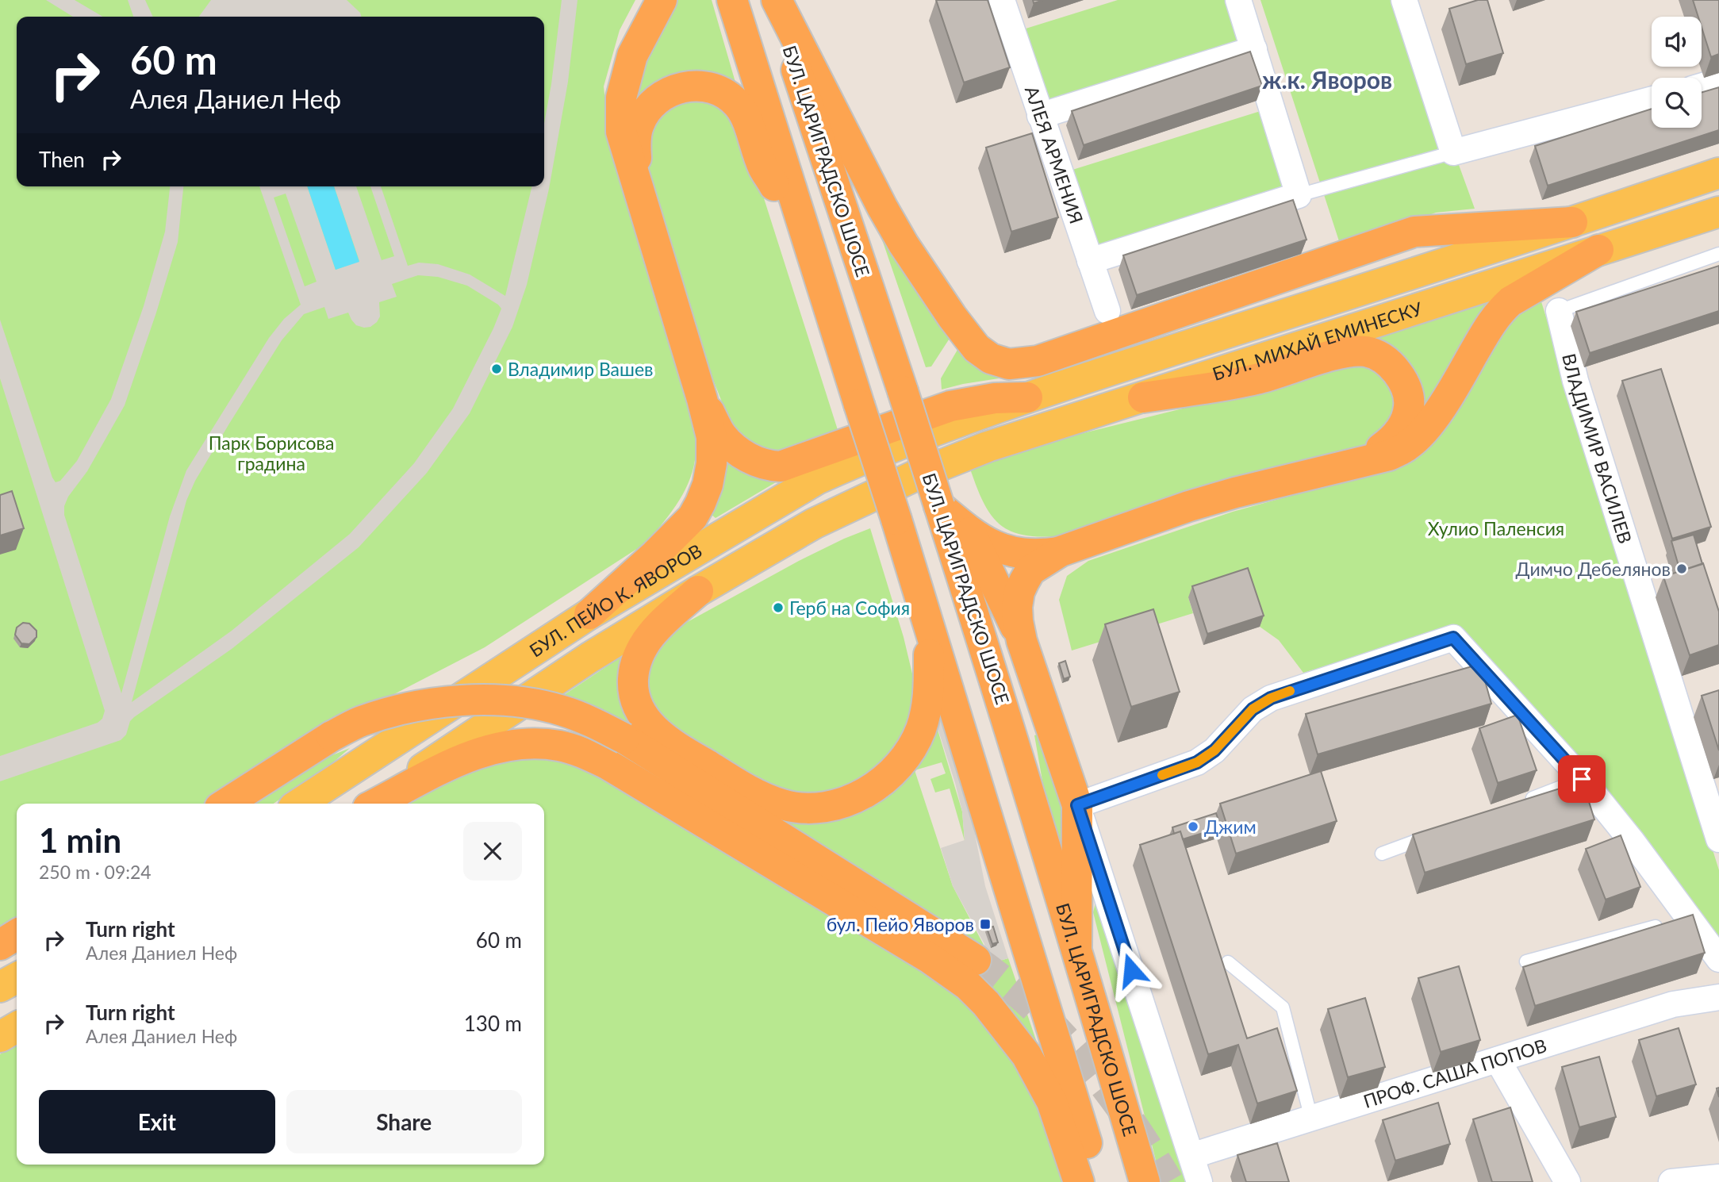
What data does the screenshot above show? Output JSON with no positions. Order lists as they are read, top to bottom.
{
  "streets": {
    "highway": ["БУЛ. ЦАРИГРАДСКО ШОСЕ"],
    "main road": ["БУЛ. МИХАЙ ЕМИНЕСКУ", "БУЛ. ПЕЙО К. ЯВОРОВ"],
    "street": ["АЛЕЯ АРМЕНИЯ", "ВЛАДИМИР ВАСИЛЕВ", "ПРОФ. САША ПОПОВ"]
  },
  "crossings": [
    ["БУЛ. МИХАЙ ЕМИНЕСКУ", "БУЛ. ПЕЙО К. ЯВОРОВ"]
  ],
  "districts": ["ж.к. Яворов"],
  "parks": ["Парк Борисова градина", "Хулио Паленсия"],
  "places": {
    "other": [
      "Владимир Вашев",
      "Димчо Дебелянов",
      "Герб на София",
      "Джим"
    ],
    "transit": ["бул. Пейо Яворов"]
  },
  "page": {
    "turn": ["60 m", "Алея Даниел Неф"],
    "then": "Then",
    "heading": ["1 min", "250 m · 09:24"],
    "list": [
      {
        "name": "Turn right",
        "note": "Алея Даниел Неф",
        "value": "60 m"
      },
      {
        "name": "Turn right",
        "note": "Алея Даниел Неф",
        "value": "130 m"
      }
    ],
    "buttons": ["Exit", "Share"]
  }
}
